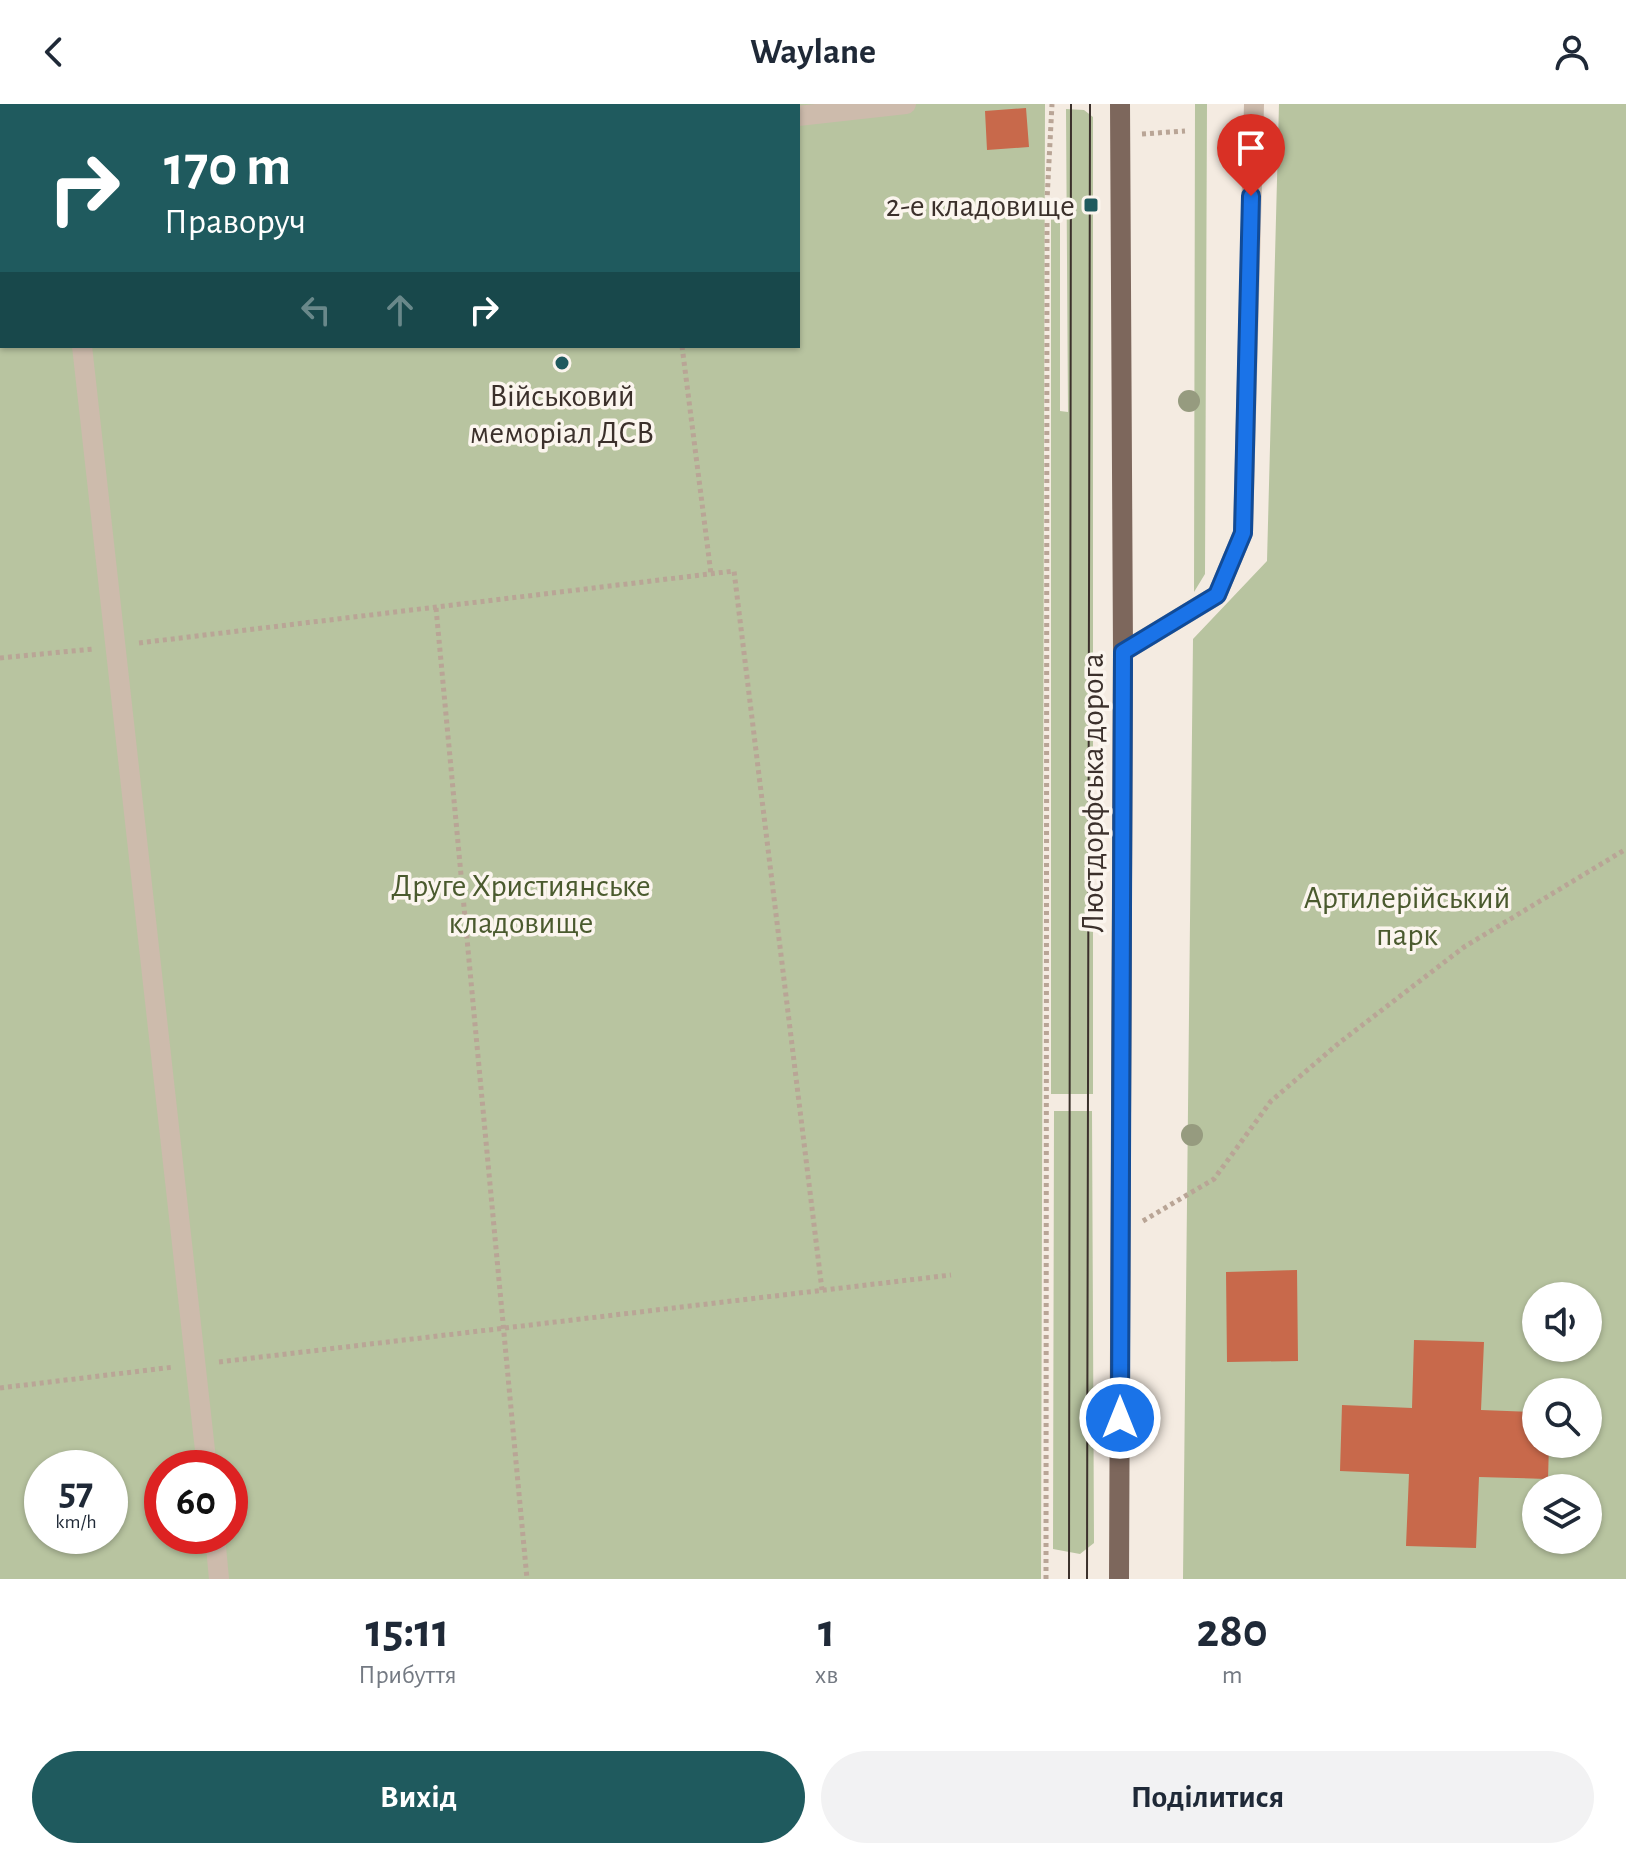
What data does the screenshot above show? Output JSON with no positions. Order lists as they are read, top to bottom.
{
  "streets": {
    "main road": ["Люстдорфська дорога"]
  },
  "parks": ["Друге Християнське кладовище", "Артилерійський парк"],
  "places": {
    "transit": ["2-е кладовище"],
    "other": ["Військовий меморіал ДСВ"]
  },
  "page": {
    "header": "Waylane",
    "turn": ["170 m", "Праворуч"],
    "speed": "57 km/h",
    "limit": "60",
    "eta": [
      "15:11",
      "Прибуття",
      "1",
      "хв",
      "280",
      "m"
    ],
    "buttons": ["Вихід", "Поділитися"]
  }
}
